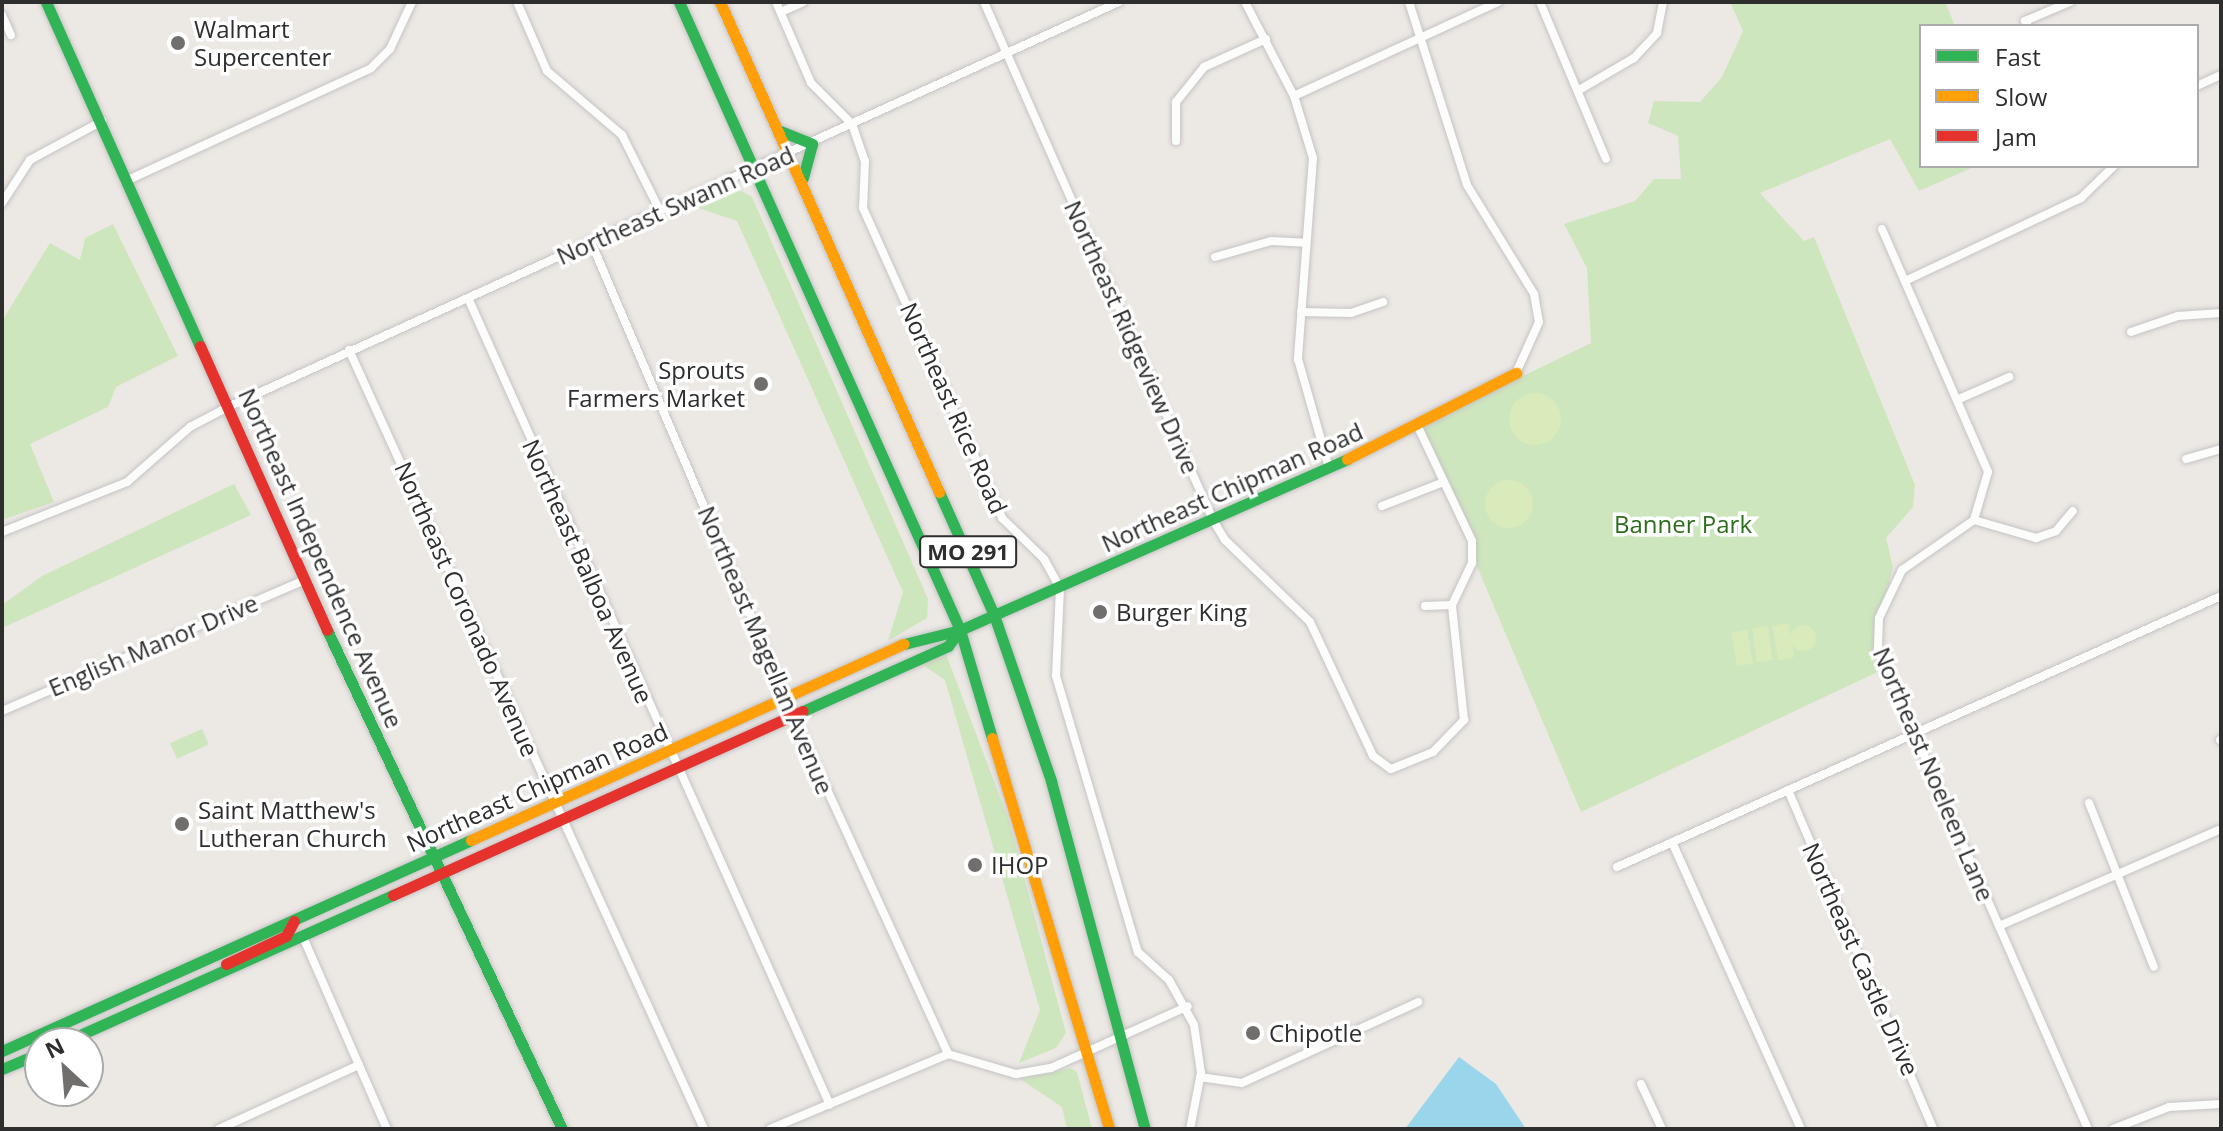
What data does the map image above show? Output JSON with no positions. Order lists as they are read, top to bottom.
{
  "streets": {
    "main road": ["Northeast Chipman Road", "MO 291", "Northeast Independence Avenue"],
    "street": [
      "Northeast Swann Road",
      "Northeast Ridgeview Drive",
      "Northeast Rice Road",
      "Northeast Balboa Avenue",
      "Northeast Coronado Avenue",
      "English Manor Drive",
      "Northeast Magellan Avenue",
      "Northeast Noeleen Lane",
      "Northeast Castle Drive"
    ]
  },
  "crossings": [
    ["Northeast Swann Road", "Northeast Ridgeview Drive"],
    ["Northeast Swann Road", "Northeast Rice Road"],
    ["Northeast Swann Road", "MO 291"],
    ["Northeast Swann Road", "Northeast Independence Avenue"],
    ["Northeast Swann Road", "Northeast Balboa Avenue"],
    ["Northeast Swann Road", "Northeast Coronado Avenue"],
    ["Northeast Swann Road", "Northeast Magellan Avenue"],
    ["Northeast Ridgeview Drive", "Northeast Chipman Road"],
    ["Northeast Rice Road", "Northeast Chipman Road"],
    ["Northeast Chipman Road", "MO 291"],
    ["Northeast Chipman Road", "Northeast Independence Avenue"],
    ["Northeast Chipman Road", "Northeast Balboa Avenue"],
    ["Northeast Chipman Road", "Northeast Coronado Avenue"],
    ["Northeast Chipman Road", "Northeast Magellan Avenue"],
    ["Northeast Independence Avenue", "English Manor Drive"]
  ],
  "parks": ["Banner Park"],
  "places": [
    "Walmart Supercenter",
    "Sprouts Farmers Market",
    "Burger King",
    "Saint Matthew's Lutheran Church",
    "IHOP",
    "Chipotle"
  ],
  "legend": ["Fast", "Slow", "Jam"],
  "north": "top left"
}
